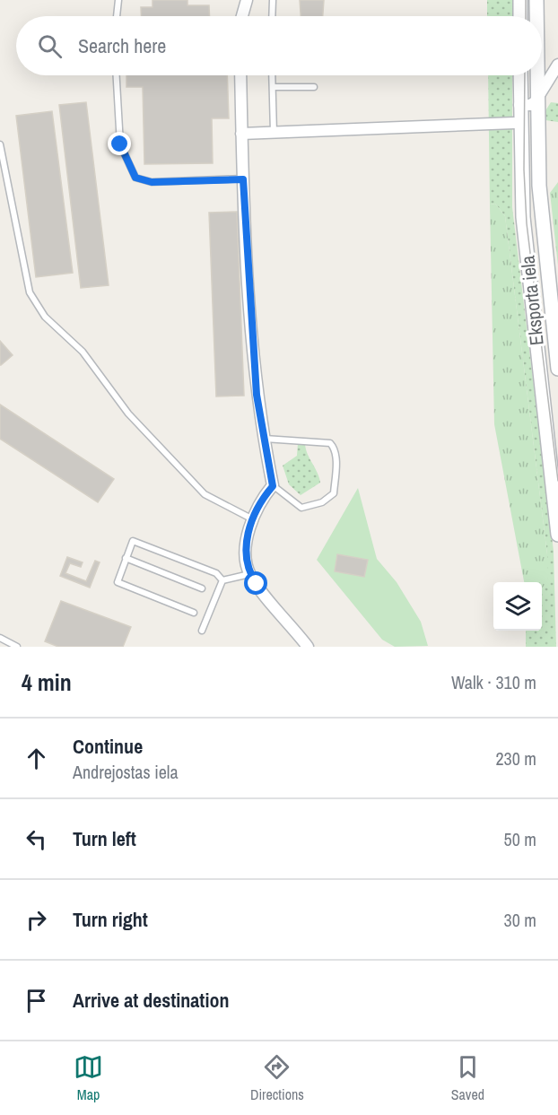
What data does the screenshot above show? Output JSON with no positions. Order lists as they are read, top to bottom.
{
  "streets": {
    "street": ["Eksporta iela"]
  },
  "page": {
    "search": "Search here",
    "heading": ["4 min", "Walk · 310 m"],
    "list": [
      ["Continue", "Andrejostas iela", "230 m"],
      ["Turn left", "50 m"],
      ["Turn right", "30 m"],
      "Arrive at destination"
    ],
    "nav": ["Map", "Directions", "Saved"]
  }
}
